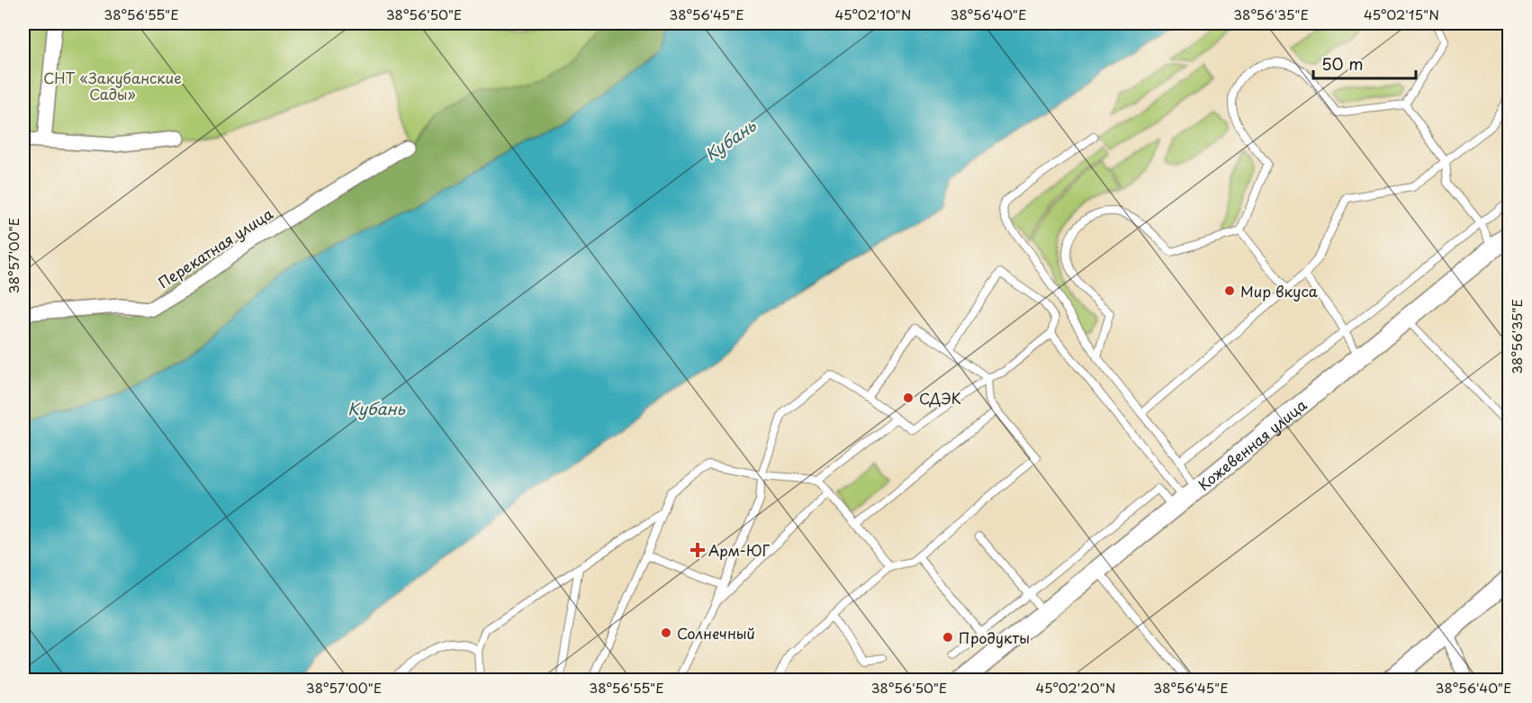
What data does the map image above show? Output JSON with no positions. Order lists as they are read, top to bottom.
{
  "streets": {
    "main road": ["Кожевенная улица"],
    "street": ["Перекатная улица"]
  },
  "water": ["Кубань"],
  "parks": ["СНТ «Закубанские Сады»"],
  "places": {
    "other": [
      "Мир вкуса",
      "СДЭК",
      "Солнечный",
      "Продукты"
    ],
    "health": ["Арм-ЮГ"]
  },
  "scale_bar": "50 m",
  "coordinates": [
    "38°56'55\"E",
    "38°56'50\"E",
    "38°56'45\"E",
    "45°02'10\"N",
    "38°56'40\"E",
    "38°56'35\"E",
    "45°02'15\"N",
    "38°57'00\"E",
    "45°02'20\"N"
  ]
}
